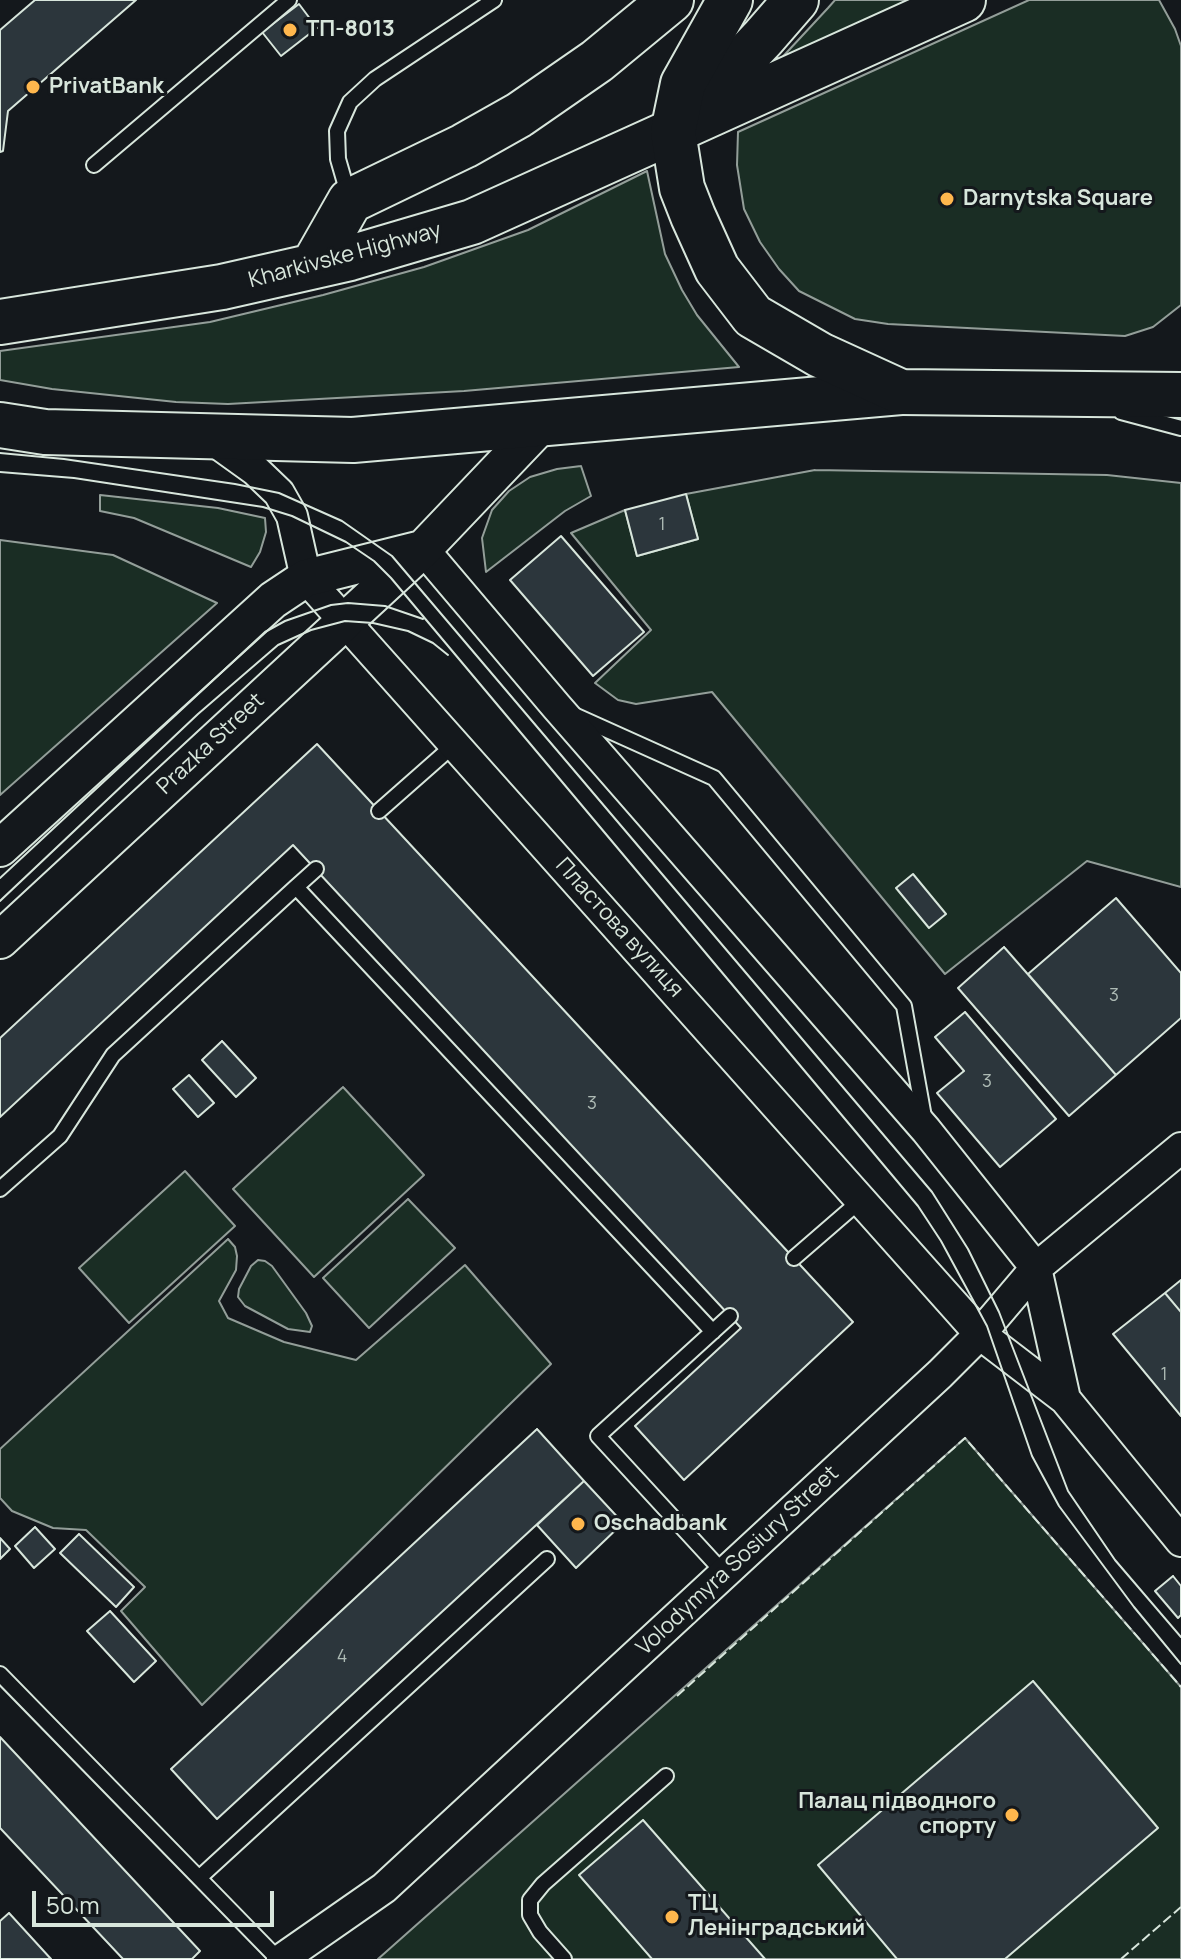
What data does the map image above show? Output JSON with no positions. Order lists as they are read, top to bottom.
{
  "streets": {
    "main road": ["Kharkivske Highway"],
    "street": ["Prazka Street", "Пластова вулиця", "Volodymyra Sosiury Street"]
  },
  "crossings": [
    ["Prazka Street", "Пластова вулиця"],
    ["Пластова вулиця", "Volodymyra Sosiury Street"]
  ],
  "places": [
    "ТП-8013",
    "PrivatBank",
    "Darnytska Square",
    "Oschadbank",
    "Палац підводного спорту",
    "ТЦ Ленінградський"
  ],
  "house_numbers": [
    "1",
    "3",
    "3",
    "3",
    "1",
    "4"
  ],
  "scale_bar": "50 m"
}
